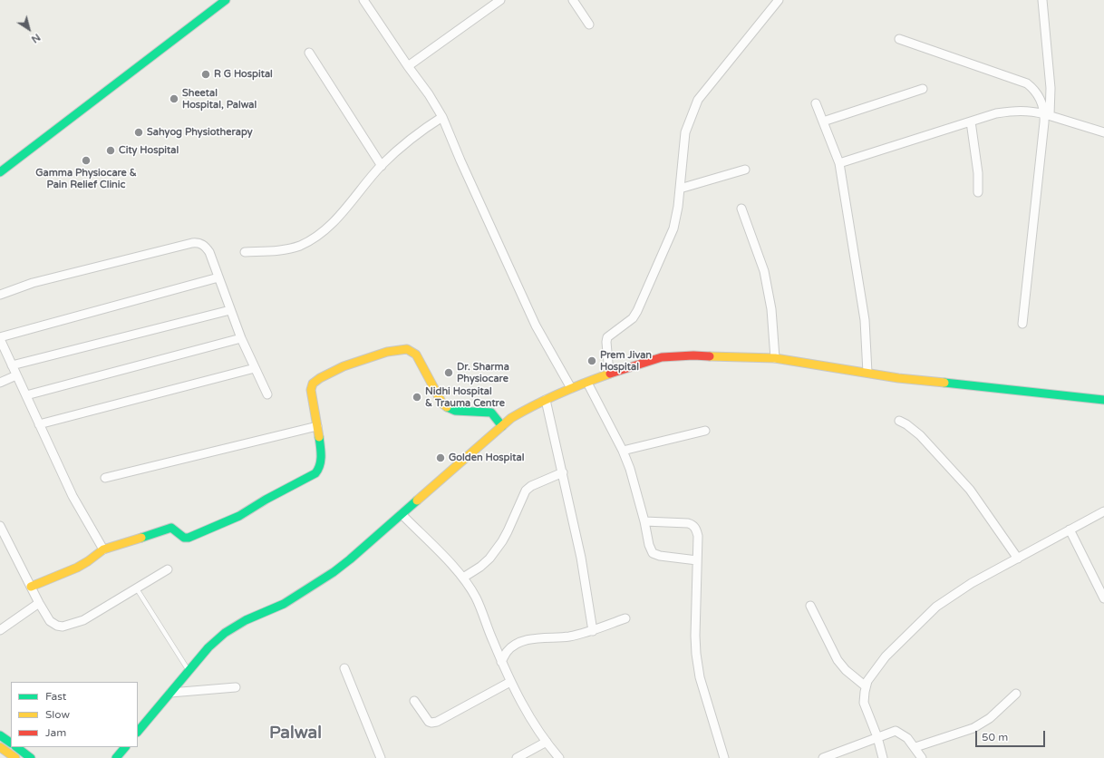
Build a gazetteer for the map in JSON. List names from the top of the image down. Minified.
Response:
{"districts":["Palwal"],"places":["R G Hospital","Sheetal Hospital, Palwal","Sahyog Physiotherapy","City Hospital","Gamma Physiocare & Pain Relief Clinic","Prem Jivan Hospital","Dr. Sharma Physiocare","Nidhi Hospital & Trauma Centre","Golden Hospital"],"legend":["Fast","Slow","Jam"],"scale_bar":"50 m","north":"bottom right"}
